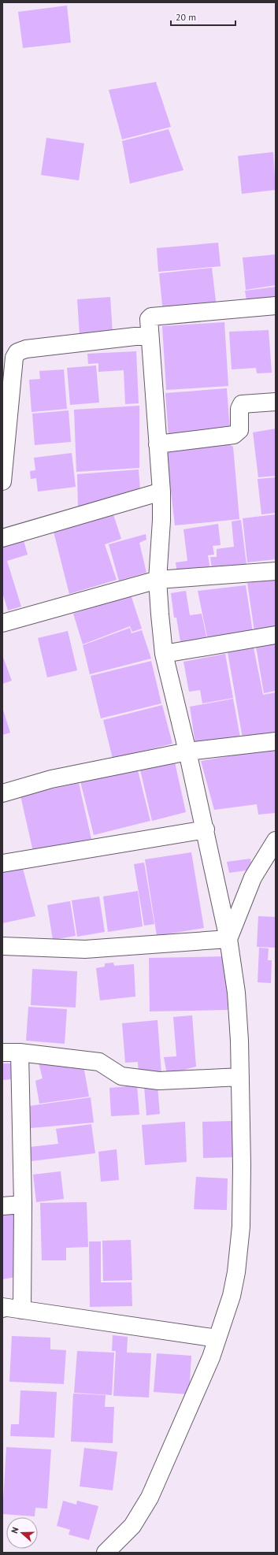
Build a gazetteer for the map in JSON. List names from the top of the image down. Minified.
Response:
{"scale_bar":"20 m","north":"left"}
